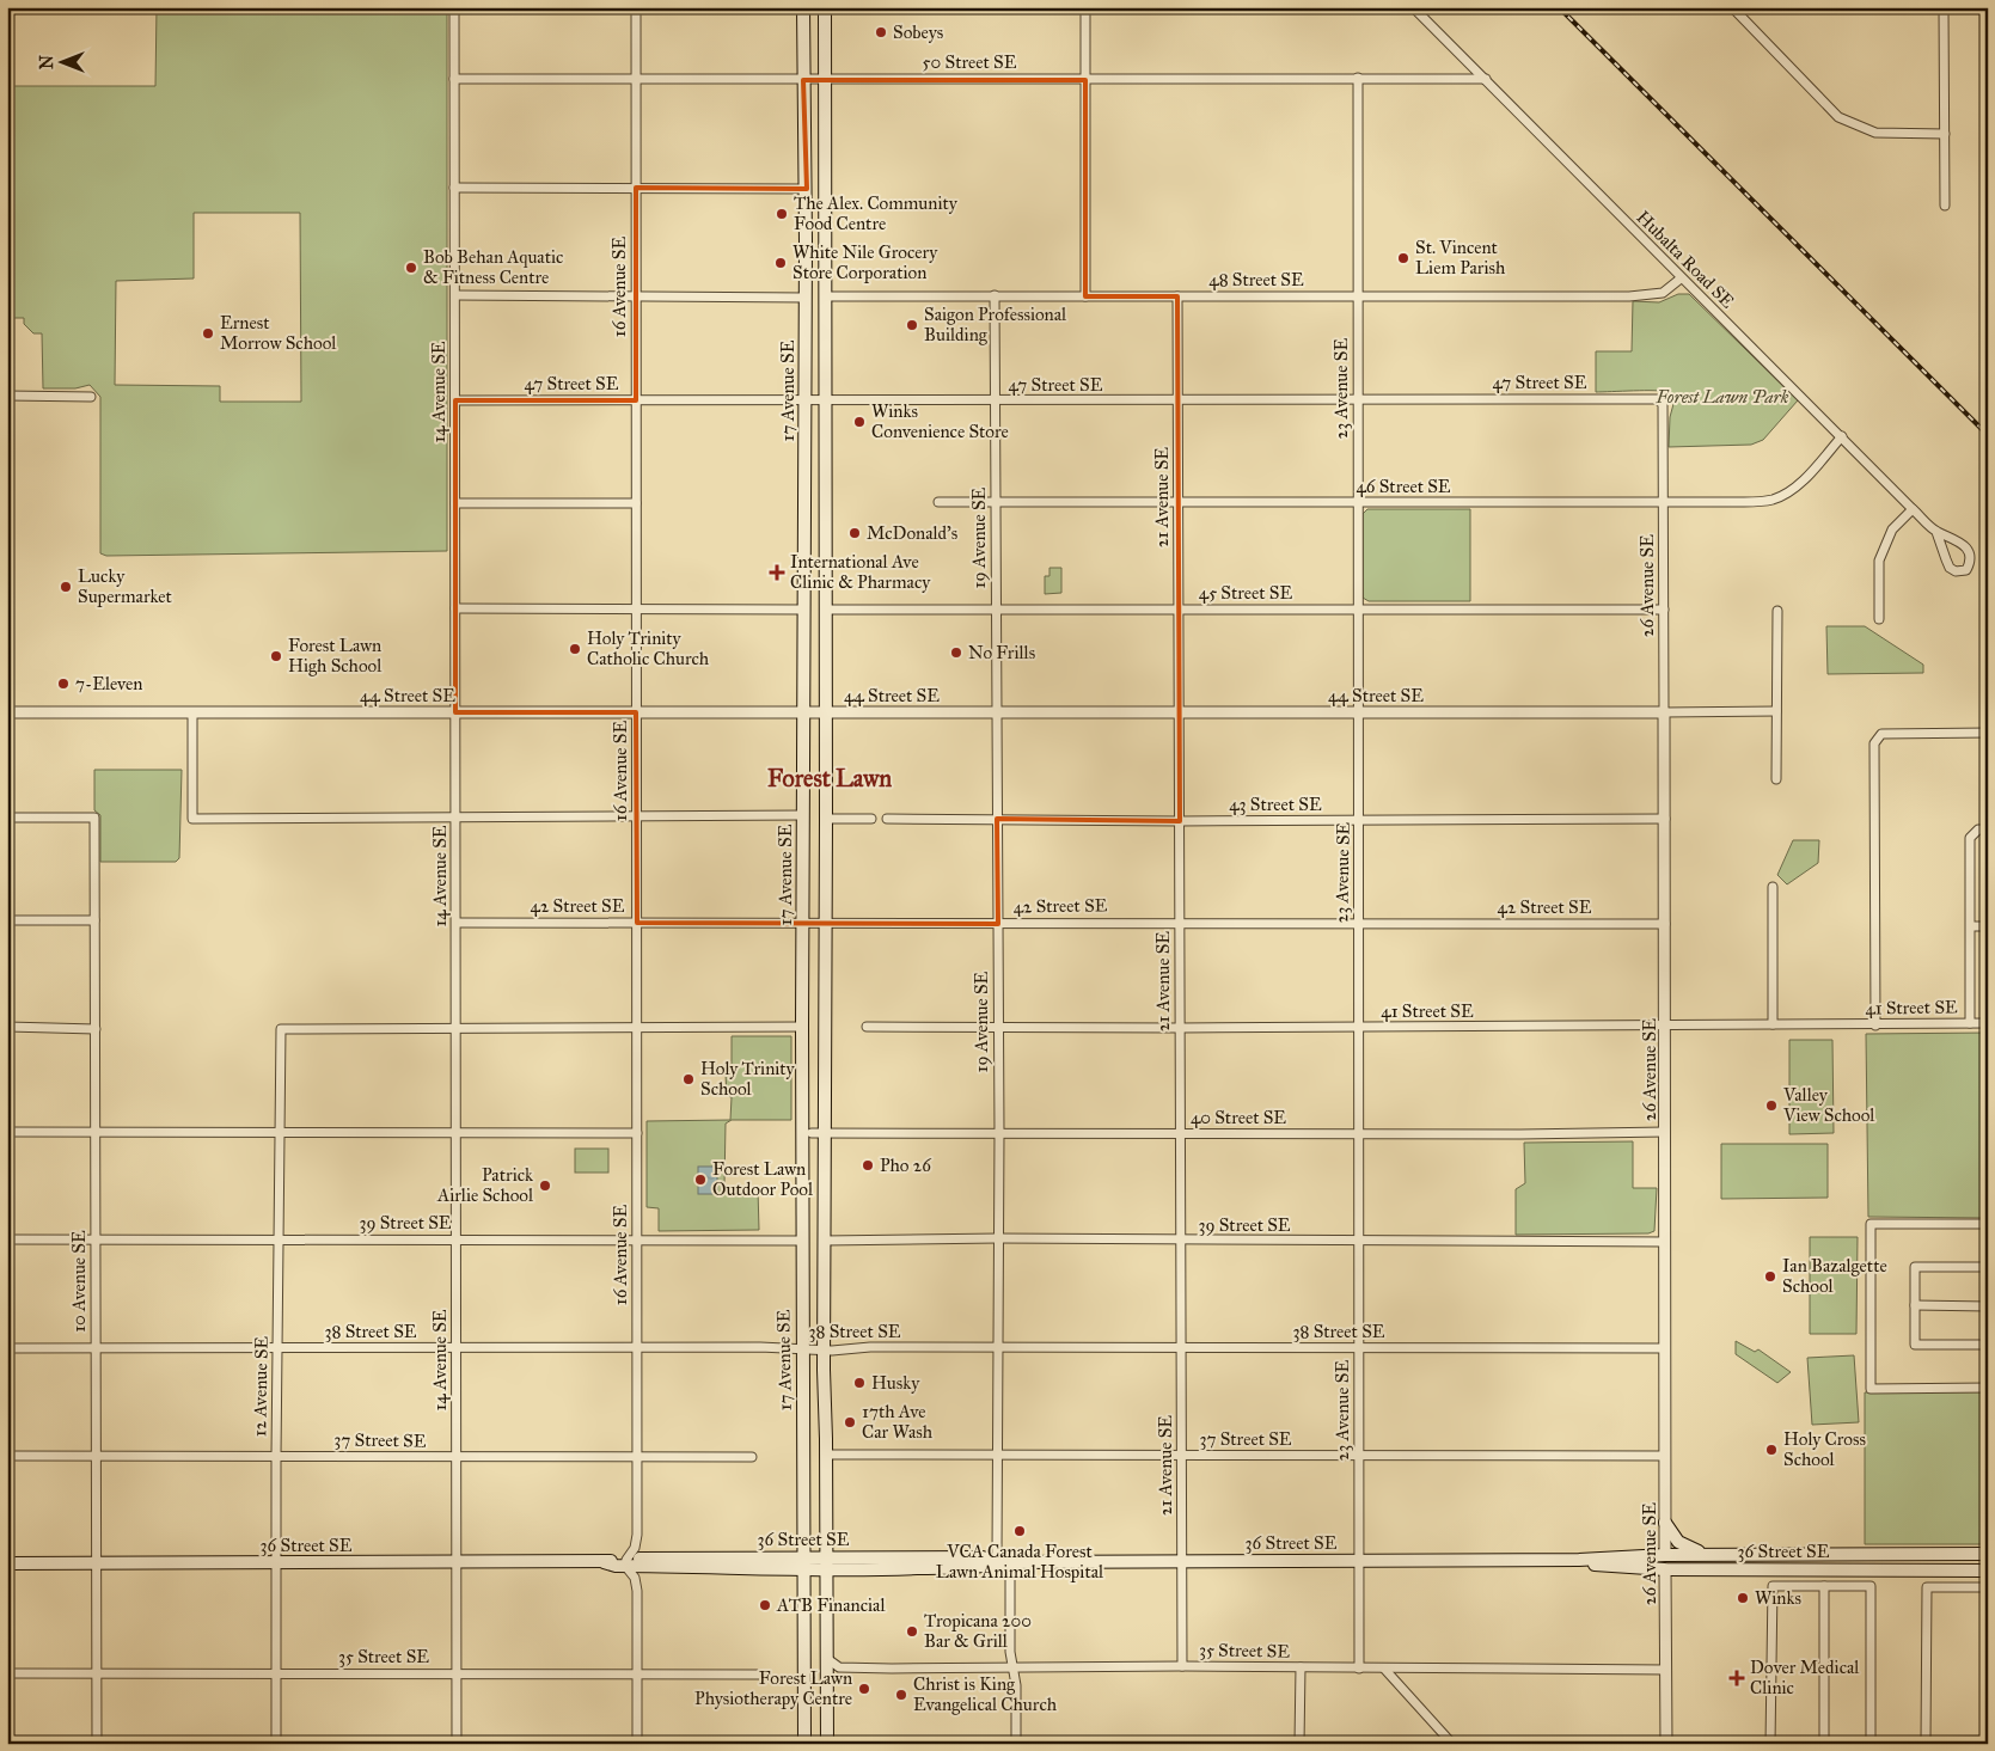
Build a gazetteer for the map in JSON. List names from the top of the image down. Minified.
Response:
{"streets":{"main road":["17 Avenue SE","36 Street SE"],"street":["50 Street SE","Hubalta Road SE","48 Street SE","16 Avenue SE","47 Street SE","23 Avenue SE","14 Avenue SE","46 Street SE","21 Avenue SE","19 Avenue SE","26 Avenue SE","45 Street SE","44 Street SE","43 Street SE","42 Street SE","41 Street SE","40 Street SE","39 Street SE","10 Avenue SE","38 Street SE","12 Avenue SE","37 Street SE","35 Street SE"]},"crossings":[["50 Street SE","Hubalta Road SE"],["50 Street SE","16 Avenue SE"],["50 Street SE","23 Avenue SE"],["50 Street SE","17 Avenue SE"],["50 Street SE","14 Avenue SE"],["Hubalta Road SE","48 Street SE"],["Hubalta Road SE","46 Street SE"],["48 Street SE","23 Avenue SE"],["48 Street SE","21 Avenue SE"],["48 Street SE","19 Avenue SE"],["16 Avenue SE","47 Street SE"],["16 Avenue SE","44 Street SE"],["16 Avenue SE","42 Street SE"],["16 Avenue SE","39 Street SE"],["16 Avenue SE","38 Street SE"],["16 Avenue SE","37 Street SE"],["16 Avenue SE","36 Street SE"],["47 Street SE","23 Avenue SE"],["47 Street SE","17 Avenue SE"],["47 Street SE","14 Avenue SE"],["47 Street SE","21 Avenue SE"],["47 Street SE","19 Avenue SE"],["47 Street SE","26 Avenue SE"],["23 Avenue SE","46 Street SE"],["23 Avenue SE","45 Street SE"],["23 Avenue SE","44 Street SE"],["23 Avenue SE","43 Street SE"],["23 Avenue SE","42 Street SE"],["23 Avenue SE","41 Street SE"],["23 Avenue SE","40 Street SE"],["23 Avenue SE","39 Street SE"],["23 Avenue SE","38 Street SE"],["23 Avenue SE","37 Street SE"],["23 Avenue SE","36 Street SE"],["23 Avenue SE","35 Street SE"],["17 Avenue SE","44 Street SE"],["17 Avenue SE","42 Street SE"],["17 Avenue SE","39 Street SE"],["17 Avenue SE","38 Street SE"],["17 Avenue SE","36 Street SE"],["14 Avenue SE","44 Street SE"],["14 Avenue SE","42 Street SE"],["14 Avenue SE","39 Street SE"],["14 Avenue SE","38 Street SE"],["14 Avenue SE","12 Avenue SE"],["14 Avenue SE","37 Street SE"],["14 Avenue SE","36 Street SE"],["14 Avenue SE","35 Street SE"],["46 Street SE","21 Avenue SE"],["46 Street SE","19 Avenue SE"],["46 Street SE","26 Avenue SE"],["21 Avenue SE","45 Street SE"],["21 Avenue SE","44 Street SE"],["21 Avenue SE","43 Street SE"],["21 Avenue SE","42 Street SE"],["21 Avenue SE","41 Street SE"],["21 Avenue SE","40 Street SE"],["21 Avenue SE","39 Street SE"],["21 Avenue SE","38 Street SE"],["21 Avenue SE","37 Street SE"],["21 Avenue SE","36 Street SE"],["21 Avenue SE","35 Street SE"],["19 Avenue SE","45 Street SE"],["19 Avenue SE","44 Street SE"],["19 Avenue SE","43 Street SE"],["19 Avenue SE","42 Street SE"],["19 Avenue SE","41 Street SE"],["19 Avenue SE","40 Street SE"],["19 Avenue SE","39 Street SE"],["19 Avenue SE","38 Street SE"],["19 Avenue SE","37 Street SE"],["19 Avenue SE","36 Street SE"],["19 Avenue SE","35 Street SE"],["26 Avenue SE","45 Street SE"],["26 Avenue SE","44 Street SE"],["26 Avenue SE","43 Street SE"],["26 Avenue SE","42 Street SE"],["26 Avenue SE","41 Street SE"],["26 Avenue SE","40 Street SE"],["26 Avenue SE","39 Street SE"],["26 Avenue SE","38 Street SE"],["26 Avenue SE","37 Street SE"],["26 Avenue SE","36 Street SE"],["26 Avenue SE","35 Street SE"],["39 Street SE","10 Avenue SE"],["39 Street SE","12 Avenue SE"],["10 Avenue SE","38 Street SE"],["10 Avenue SE","37 Street SE"],["10 Avenue SE","36 Street SE"],["10 Avenue SE","35 Street SE"],["38 Street SE","12 Avenue SE"],["12 Avenue SE","37 Street SE"],["12 Avenue SE","36 Street SE"],["12 Avenue SE","35 Street SE"]],"districts":["Forest Lawn"],"parks":["Forest Lawn Park"],"places":{"other":["Sobeys","The Alex. Community Food Centre","St. Vincent Liem Parish","White Nile Grocery Store Corporation","Bob Behan Aquatic & Fitness Centre","Saigon Professional Building","Ernest Morrow School","Winks Convenience Store","McDonald's","Lucky Supermarket","Holy Trinity Catholic Church","No Frills","Forest Lawn High School","7-Eleven","Holy Trinity School","Valley View School","Pho 26","Forest Lawn Outdoor Pool","Patrick Airlie School","Ian Bazalgette School","Husky","17th Ave Car Wash","Holy Cross School","VCA Canada Forest Lawn Animal Hospital","Winks","ATB Financial","Tropicana 200 Bar & Grill","Forest Lawn Physiotherapy Centre","Christ is King Evangelical Church"],"health":["International Ave Clinic & Pharmacy","Dover Medical Clinic"]},"north":"left"}
